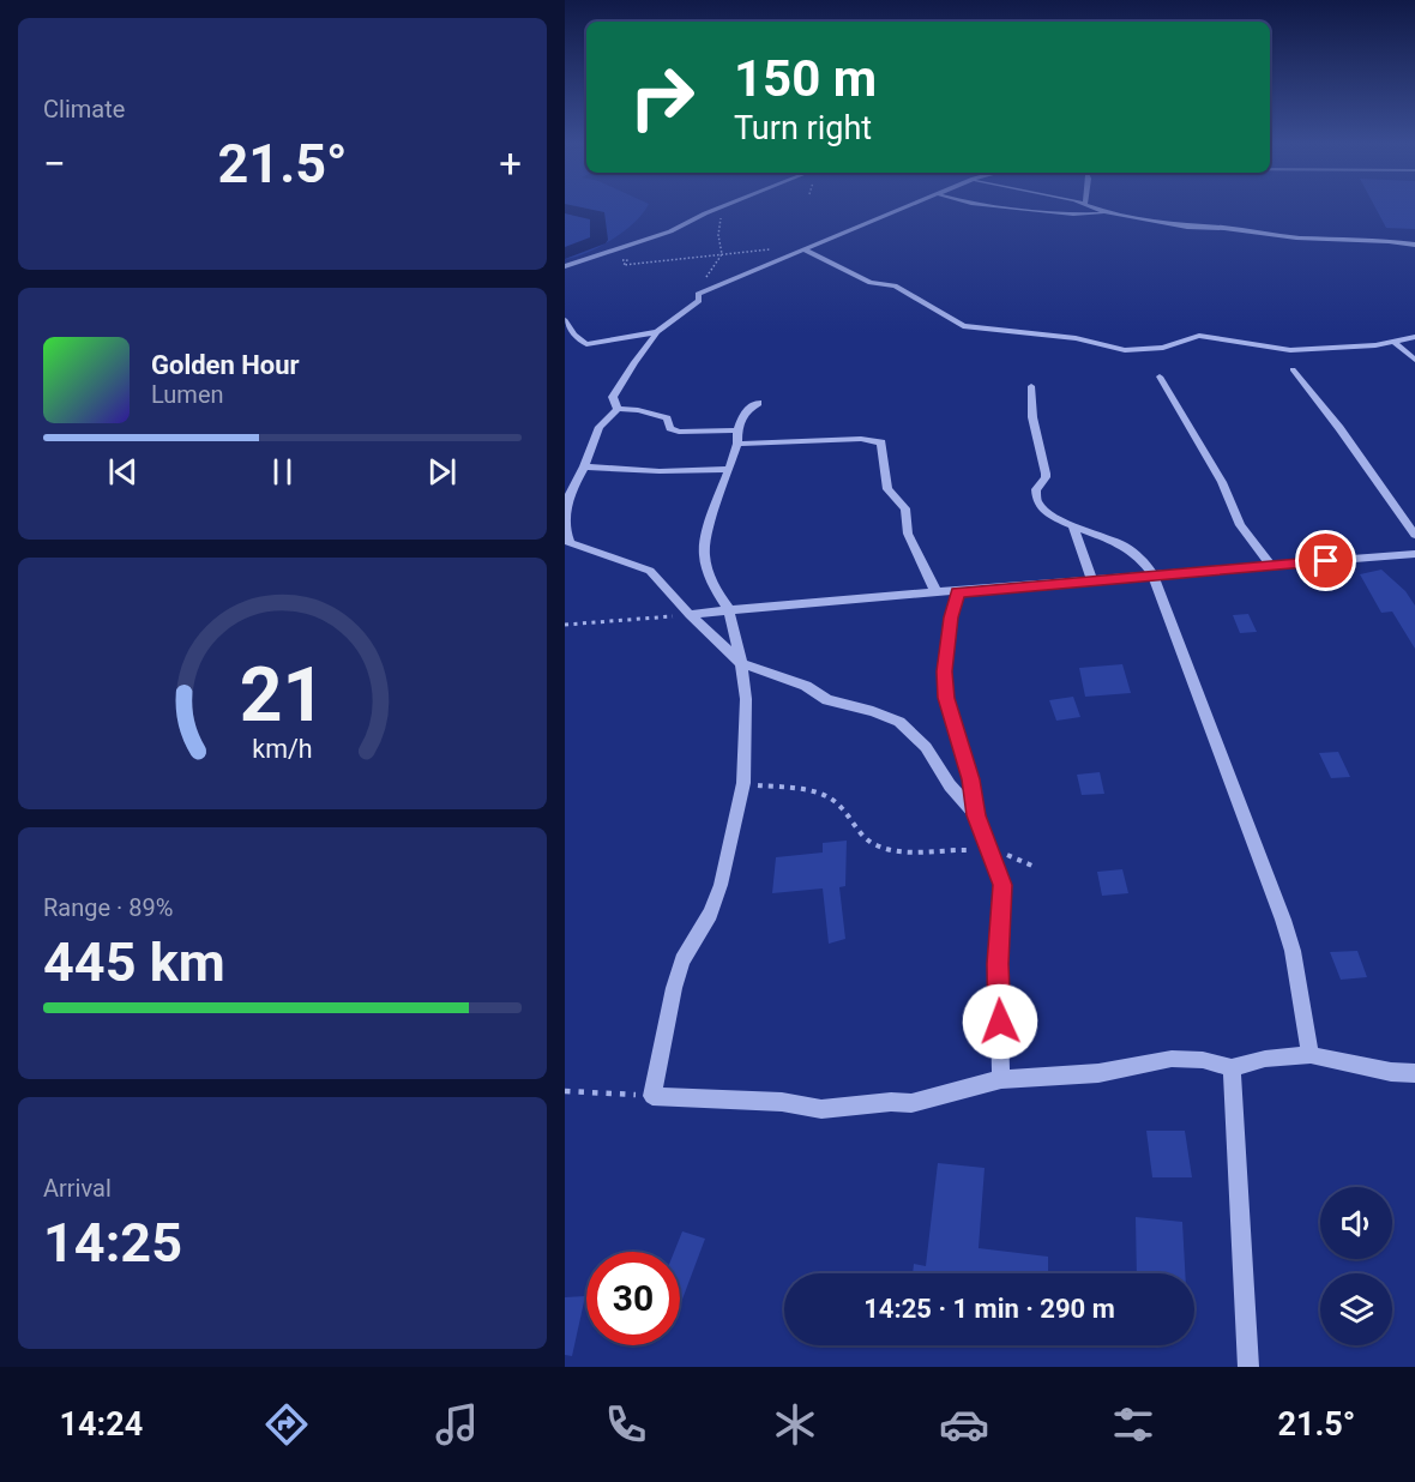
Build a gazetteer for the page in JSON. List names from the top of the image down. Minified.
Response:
{"page":{"tile":["Climate",["Range · 89%","445 km"],["Arrival","14:25"]],"turn":["150 m","Turn right"],"heat":["−","21.5°","+"],"song":["Golden Hour","Lumen"],"limit":"30","trip":"14:25 · 1 min · 290 m","tabs":["14:24","21.5°"],"gauge":["21","km/h"]}}
